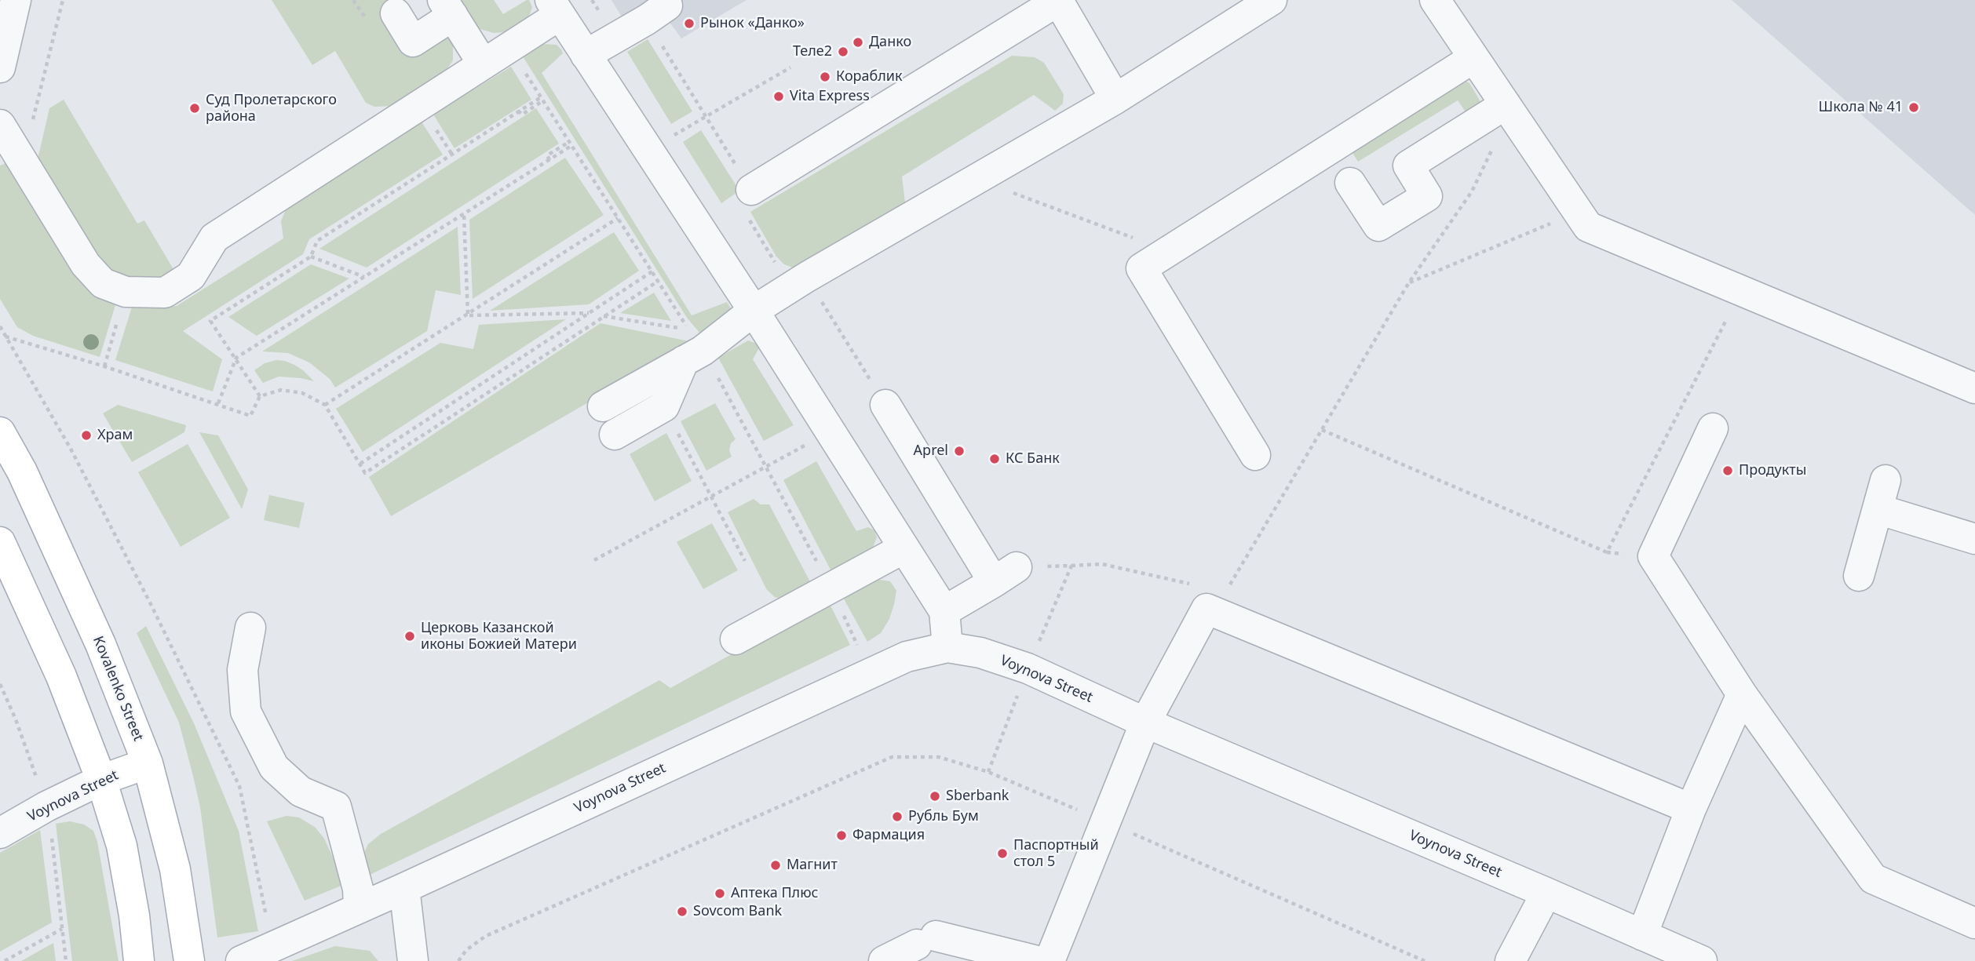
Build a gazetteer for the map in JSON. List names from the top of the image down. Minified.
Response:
{"streets":{"main road":["Voynova Street","Kovalenko Street"]},"crossings":[["Voynova Street","Kovalenko Street"]],"places":["Рынок «Данко»","Данко","Теле2","Кораблик","Vita Express","Школа № 41","Суд Пролетарского района","Храм","Aprel","КС Банк","Продукты","Церковь Казанской иконы Божией Матери","Sberbank","Рубль Бум","Фармация","Паспортный стол 5","Магнит","Аптека Плюс","Sovcom Bank"]}
